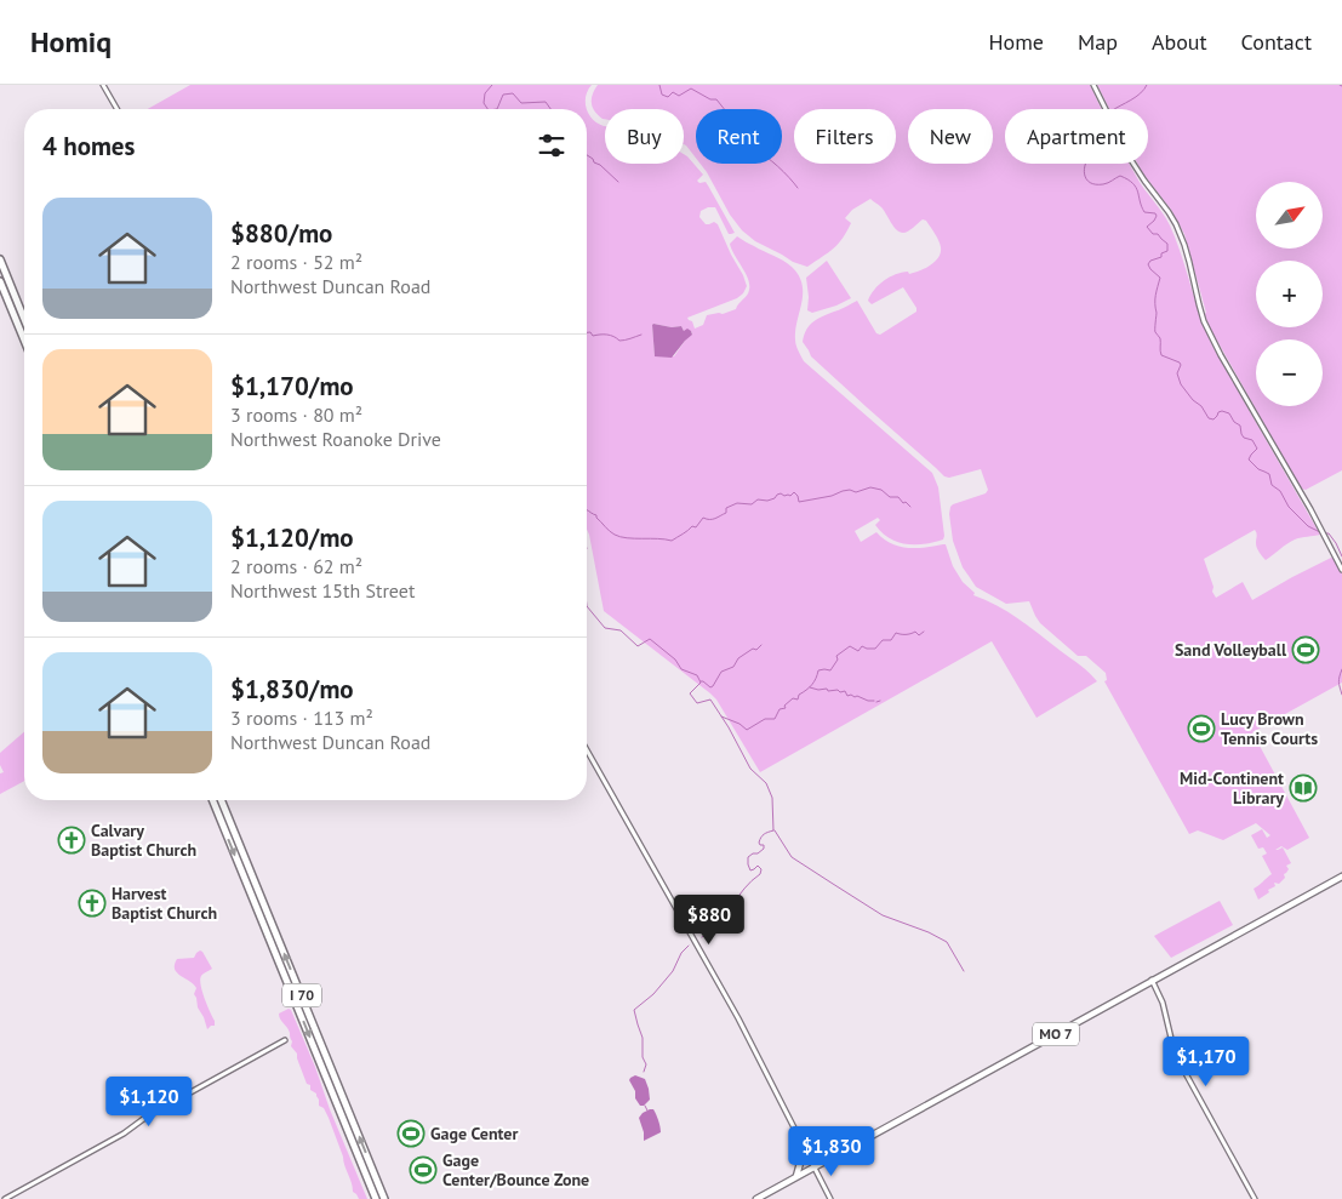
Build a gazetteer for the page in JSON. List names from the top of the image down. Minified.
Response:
{"streets":{"highway":["I 70"],"main road":["MO 7"]},"places":{"sports":["Sand Volleyball","Lucy Brown Tennis Courts","Gage Center","Gage Center/Bounce Zone"],"library":["Mid-Continent Library"],"church":["Calvary Baptist Church","Harvest Baptist Church"]},"north":"top right","page":{"header":"Homiq","nav":["Home","Map","About","Contact"],"chip":["Buy","Rent","Filters","New","Apartment"],"heading":"4 homes","map_buttons":["+","−"],"list":[{"name":"$880/mo","note":"2 rooms · 52 m² · Northwest Duncan Road"},{"name":"$1,170/mo","note":"3 rooms · 80 m² · Northwest Roanoke Drive"},{"name":"$1,120/mo","note":"2 rooms · 62 m² · Northwest 15th Street"},{"name":"$1,830/mo","note":"3 rooms · 113 m² · Northwest Duncan Road"}],"price":["$880","$1,170","$1,120","$1,830"]}}
